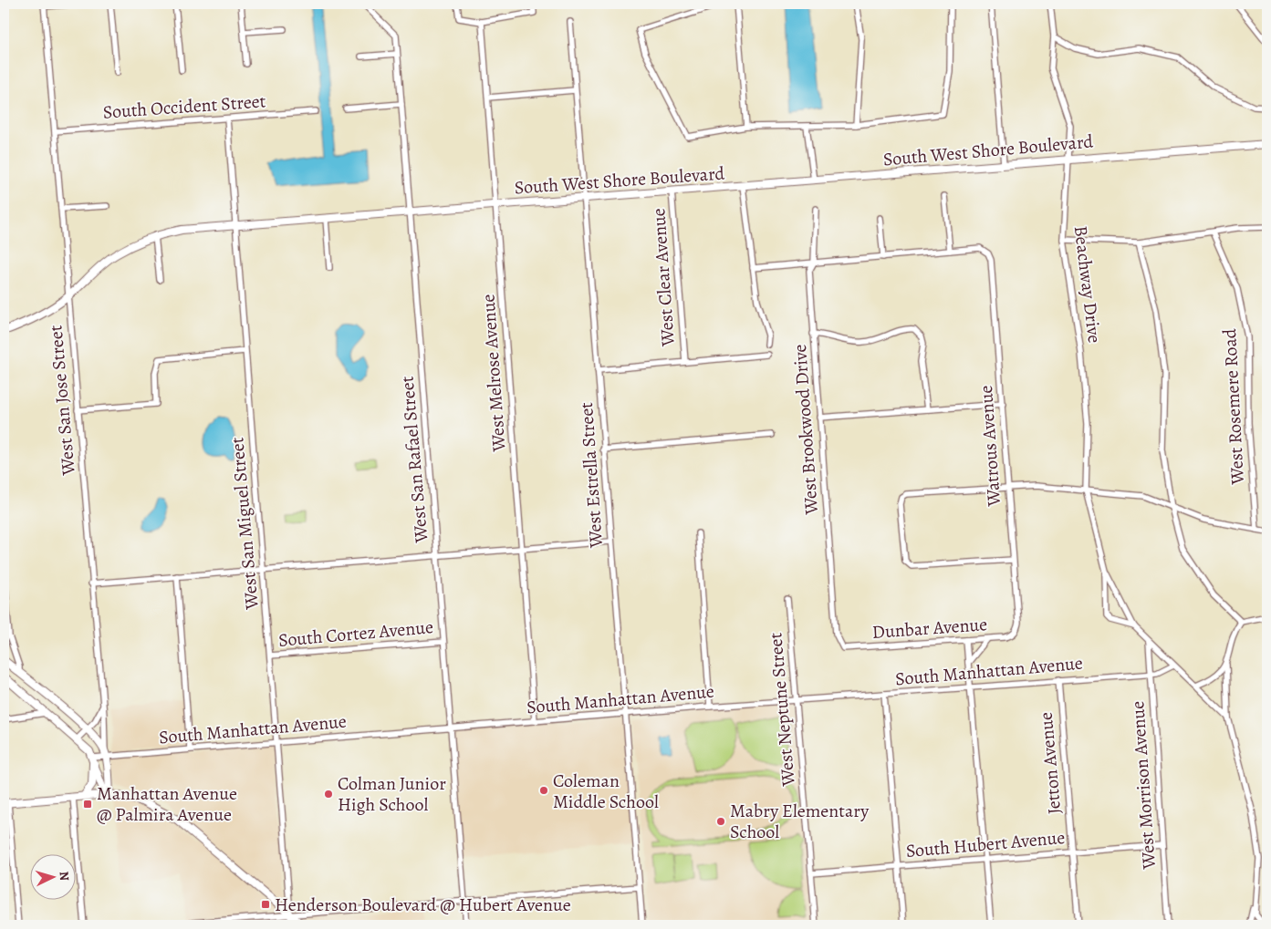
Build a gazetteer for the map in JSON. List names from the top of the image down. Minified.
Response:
{"streets":{"street":["South Occident Street","South West Shore Boulevard","West Clear Avenue","Beachway Drive","West Melrose Avenue","West San Jose Street","West Rosemere Road","West Brookwood Drive","Watrous Avenue","West San Rafael Street","West Estrella Street","West San Miguel Street","Dunbar Avenue","South Cortez Avenue","South Manhattan Avenue","West Neptune Street","Jetton Avenue","West Morrison Avenue","South Hubert Avenue"]},"crossings":[["South Occident Street","West San Jose Street"],["South Occident Street","West San Miguel Street"],["South West Shore Boulevard","West Clear Avenue"],["South West Shore Boulevard","Beachway Drive"],["South West Shore Boulevard","West Melrose Avenue"],["South West Shore Boulevard","West San Jose Street"],["South West Shore Boulevard","West San Rafael Street"],["South West Shore Boulevard","West Estrella Street"],["South West Shore Boulevard","West San Miguel Street"],["West Melrose Avenue","South Manhattan Avenue"],["West San Jose Street","South Manhattan Avenue"],["West Brookwood Drive","Dunbar Avenue"],["Watrous Avenue","Dunbar Avenue"],["West San Rafael Street","South Cortez Avenue"],["West San Rafael Street","South Manhattan Avenue"],["West Estrella Street","South Manhattan Avenue"],["West San Miguel Street","South Cortez Avenue"],["West San Miguel Street","South Manhattan Avenue"],["South Manhattan Avenue","West Neptune Street"],["South Manhattan Avenue","Jetton Avenue"],["South Manhattan Avenue","West Morrison Avenue"],["West Neptune Street","South Hubert Avenue"],["Jetton Avenue","South Hubert Avenue"],["West Morrison Avenue","South Hubert Avenue"]],"places":{"other":["Coleman Middle School","Colman Junior High School","Mabry Elementary School"],"transit":["Manhattan Avenue @ Palmira Avenue","Henderson Boulevard @ Hubert Avenue"]},"north":"right"}
